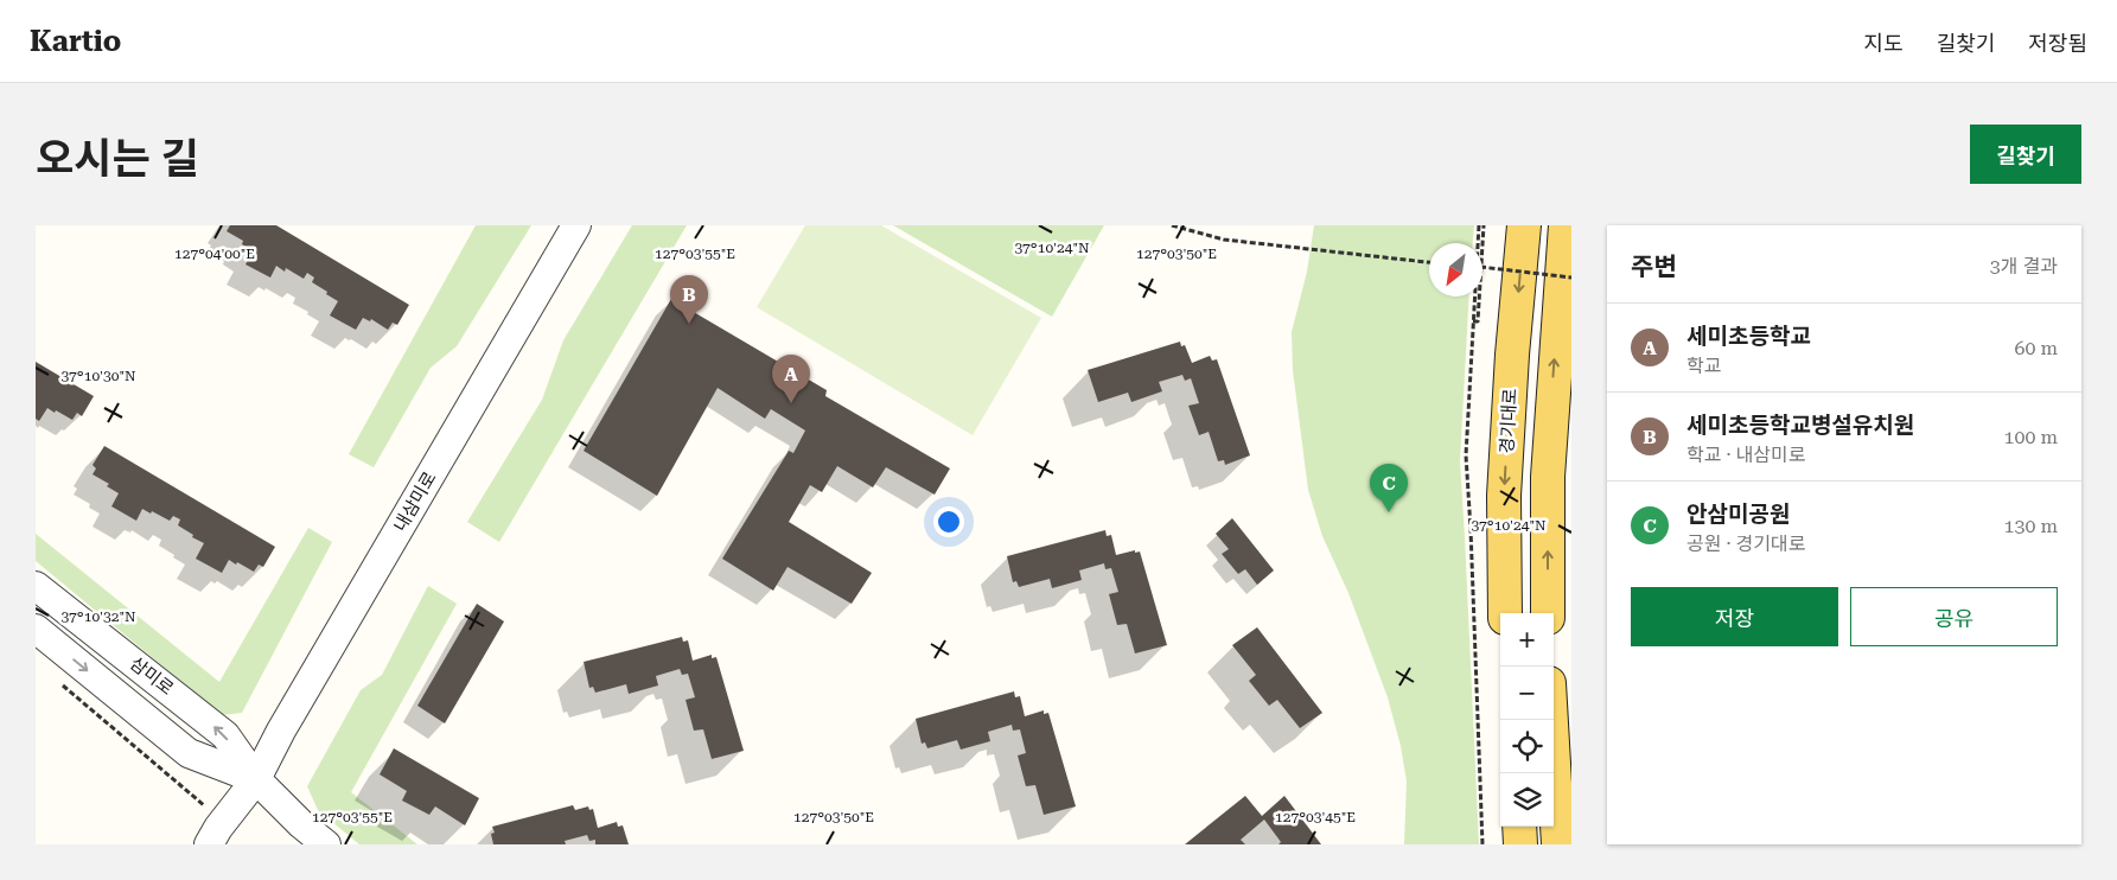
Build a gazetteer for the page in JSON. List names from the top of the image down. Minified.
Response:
{"streets":{"main road":["경기대로"],"street":["내삼미로","삼미로"]},"crossings":[["내삼미로","삼미로"]],"north":"bottom left","page":{"header":"Kartio","nav":["지도","길찾기","저장됨"],"title":"오시는 길","buttons":["길찾기",["저장","공유"]],"heading":["주변","3개 결과"],"pins":["B","A","C"],"list":[{"mark":"A","name":"세미초등학교","note":"학교","value":"60 m"},{"mark":"B","name":"세미초등학교병설유치원","note":"학교 · 내삼미로","value":"100 m"},{"mark":"C","name":"안삼미공원","note":"공원 · 경기대로","value":"130 m"}],"map_buttons":["+","−"]},"coordinates":["37°10'24\"N","127°04'00\"E","127°03'55\"E","127°03'50\"E","37°10'30\"N","37°10'32\"N","127°03'45\"E"]}
